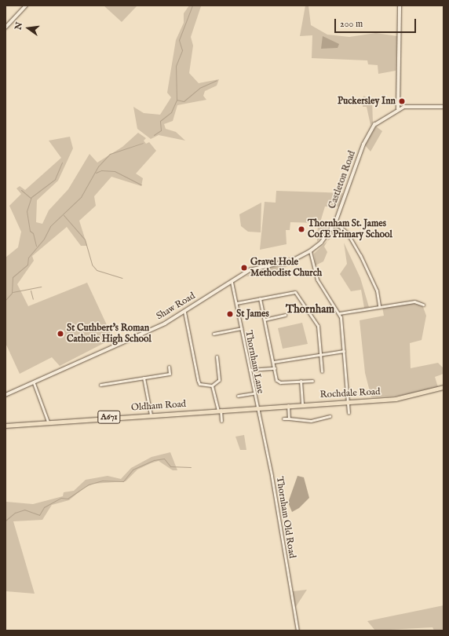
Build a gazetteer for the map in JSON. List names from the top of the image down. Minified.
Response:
{"streets":{"main road":["Rochdale Road","Oldham Road","A671"],"street":["Castleton Road","Shaw Road","Thornham Lane","Thornham Old Road"]},"crossings":[["Castleton Road","Shaw Road"],["Castleton Road","Thornham Lane"],["Shaw Road","Thornham Lane"],["Thornham Lane","Rochdale Road"],["Thornham Lane","Oldham Road"],["Thornham Lane","Thornham Old Road"],["Rochdale Road","Oldham Road"],["Rochdale Road","Thornham Old Road"],["Oldham Road","Thornham Old Road"]],"districts":["Thornham"],"places":["Puckersley Inn","Thornham St. James CofE Primary School","Gravel Hole Methodist Church","St James","St Cuthbert's Roman Catholic High School"],"scale_bar":"200 m","north":"left"}
